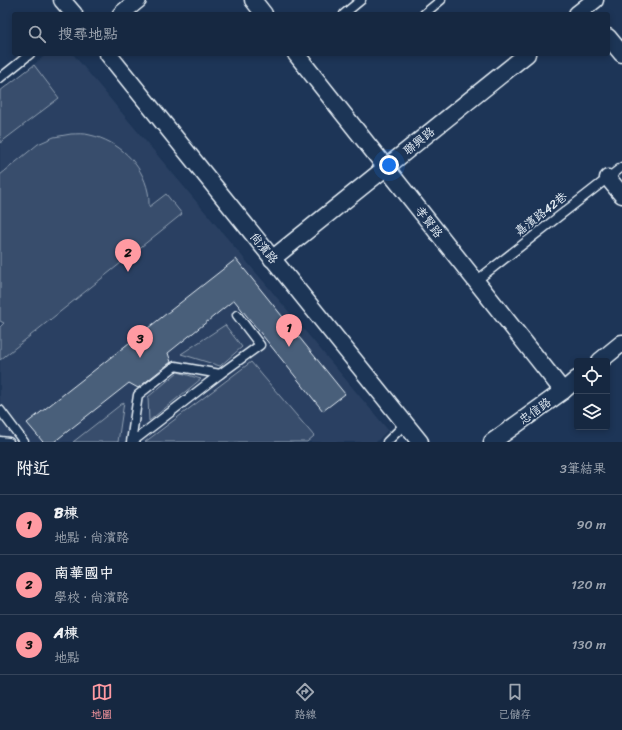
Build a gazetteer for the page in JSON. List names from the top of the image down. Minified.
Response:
{"streets":{"street":["聯興路","孝賢路","尚濱路","忠信路"],"lane":["嘉濱路42巷"]},"crossings":[["聯興路","孝賢路"],["聯興路","尚濱路"],["嘉濱路42巷","孝賢路"],["孝賢路","忠信路"]],"page":{"search":"搜尋地點","pins":["2","1","3"],"heading":["附近","3筆結果"],"list":[{"mark":"1","name":"B棟","note":"地點 · 尚濱路","value":"90 m"},{"mark":"2","name":"南華國中","note":"學校 · 尚濱路","value":"120 m"},{"mark":"3","name":"A棟","note":"地點","value":"130 m"}],"nav":["地圖","路線","已儲存"]}}
